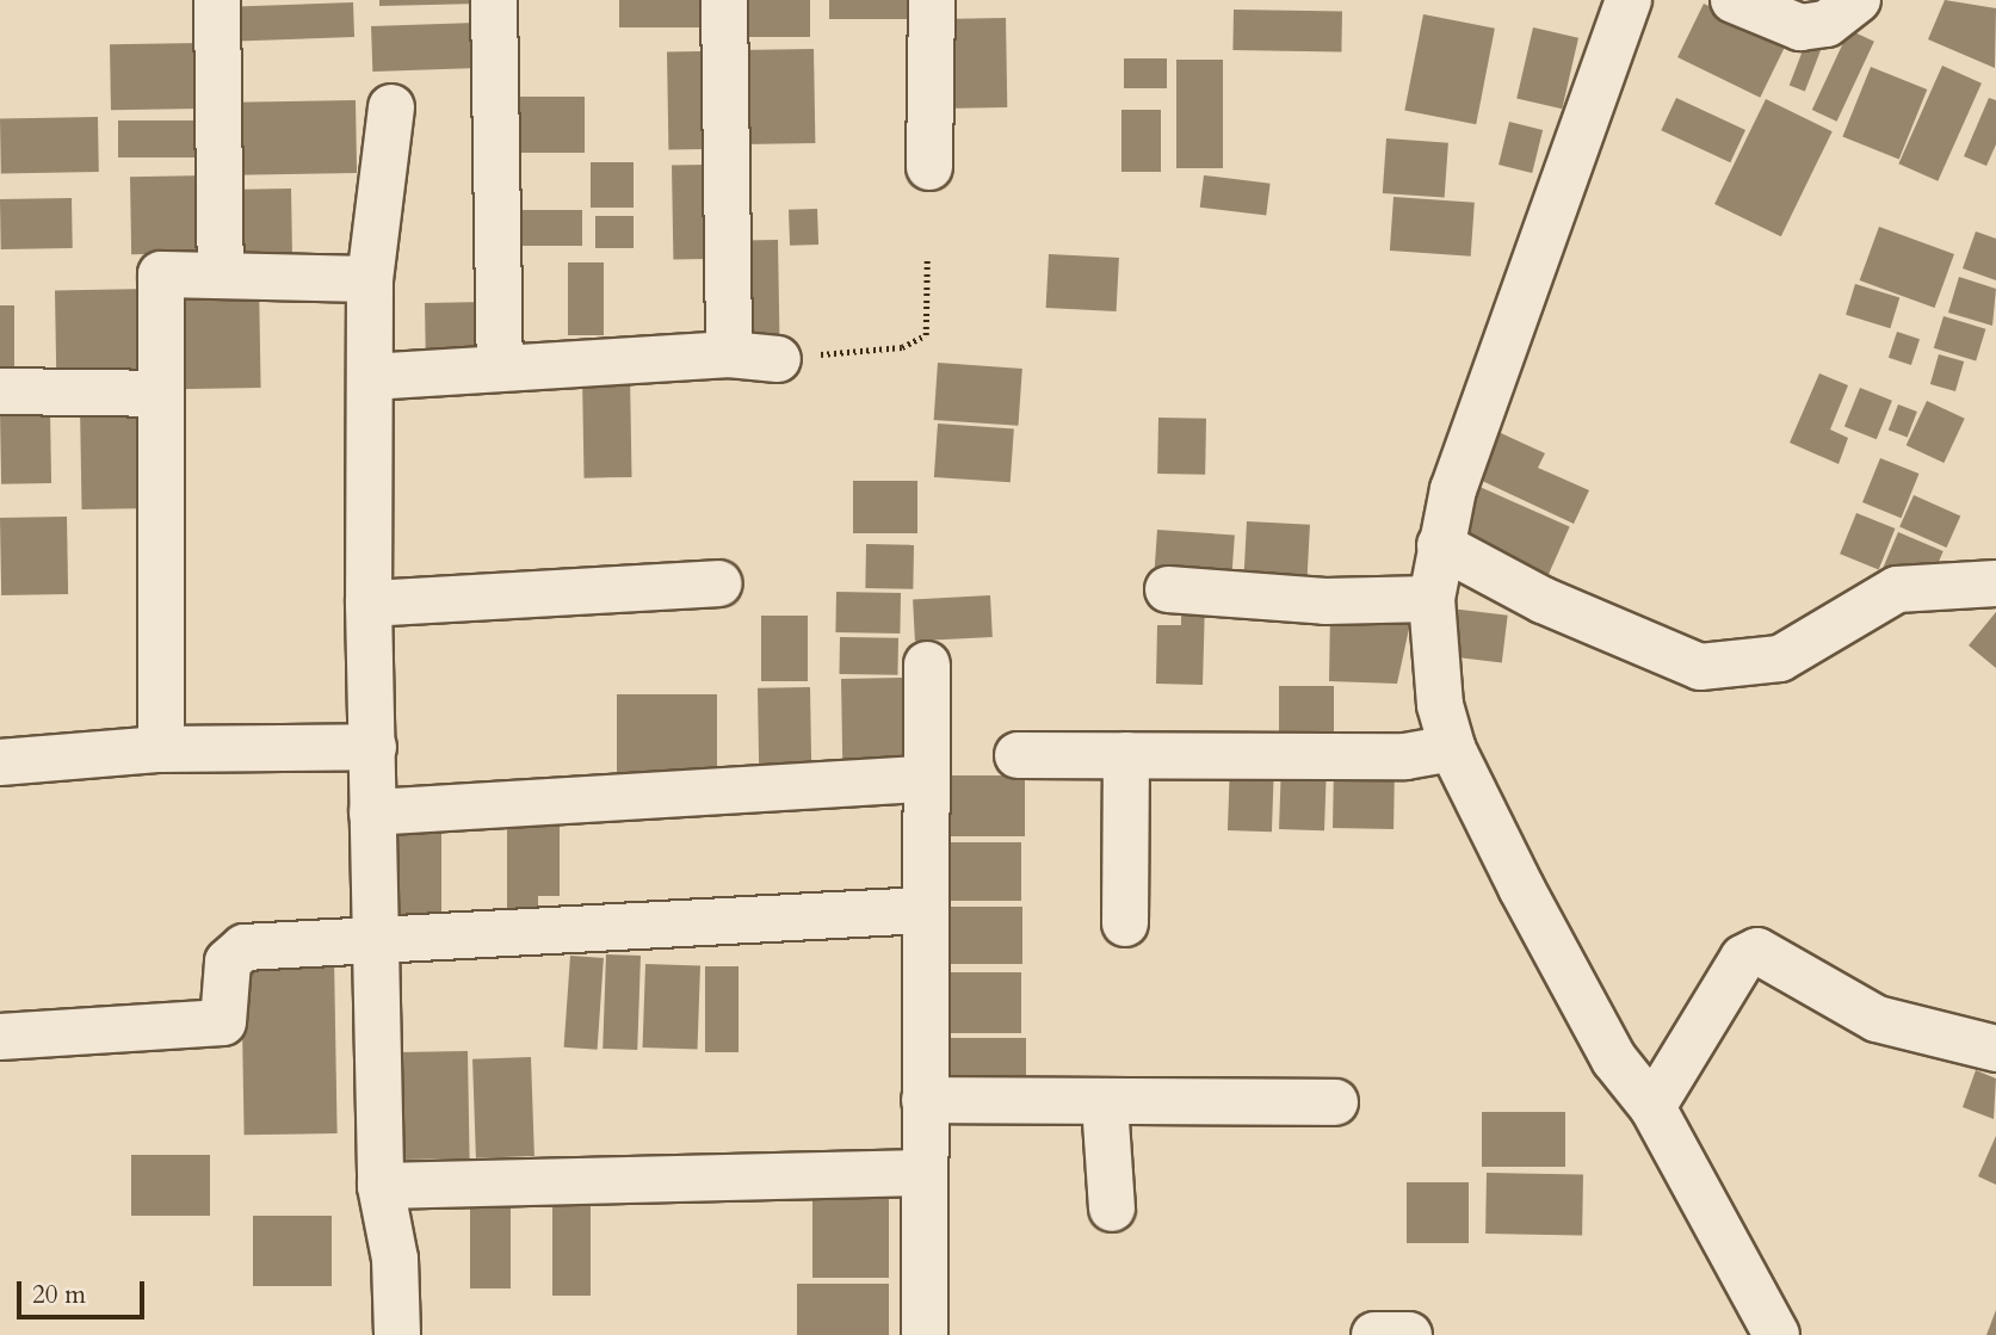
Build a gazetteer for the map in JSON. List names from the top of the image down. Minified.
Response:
{"scale_bar":"20 m"}
